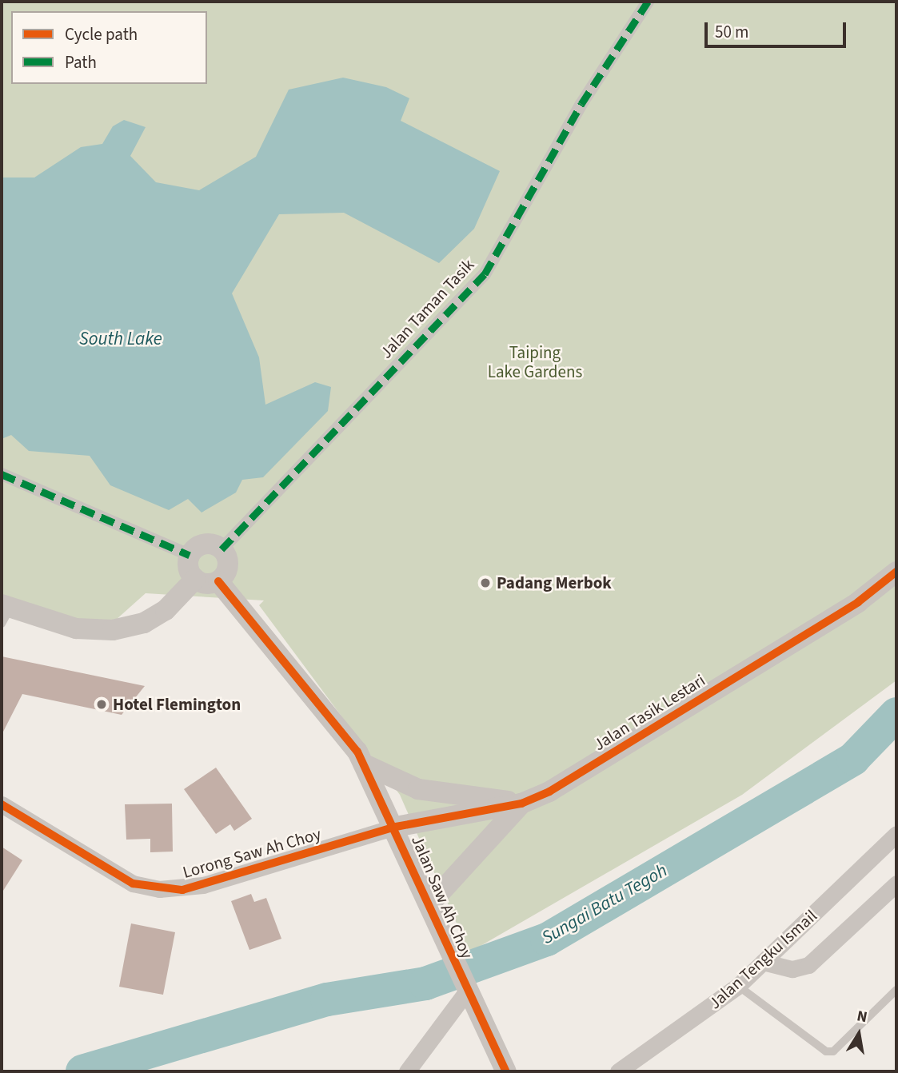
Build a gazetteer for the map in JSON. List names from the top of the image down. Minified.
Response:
{"streets":{"street":["Jalan Taman Tasik","Jalan Tasik Lestari","Lorong Saw Ah Choy","Jalan Saw Ah Choy","Jalan Tengku Ismail"]},"crossings":[["Jalan Taman Tasik","Jalan Saw Ah Choy"],["Jalan Tasik Lestari","Lorong Saw Ah Choy"],["Jalan Tasik Lestari","Jalan Saw Ah Choy"],["Lorong Saw Ah Choy","Jalan Saw Ah Choy"]],"water":["South Lake","Sungai Batu Tegoh"],"parks":["Taiping Lake Gardens"],"places":["Padang Merbok","Hotel Flemington"],"legend":["Cycle path","Path"],"scale_bar":"50 m","north":"top"}
